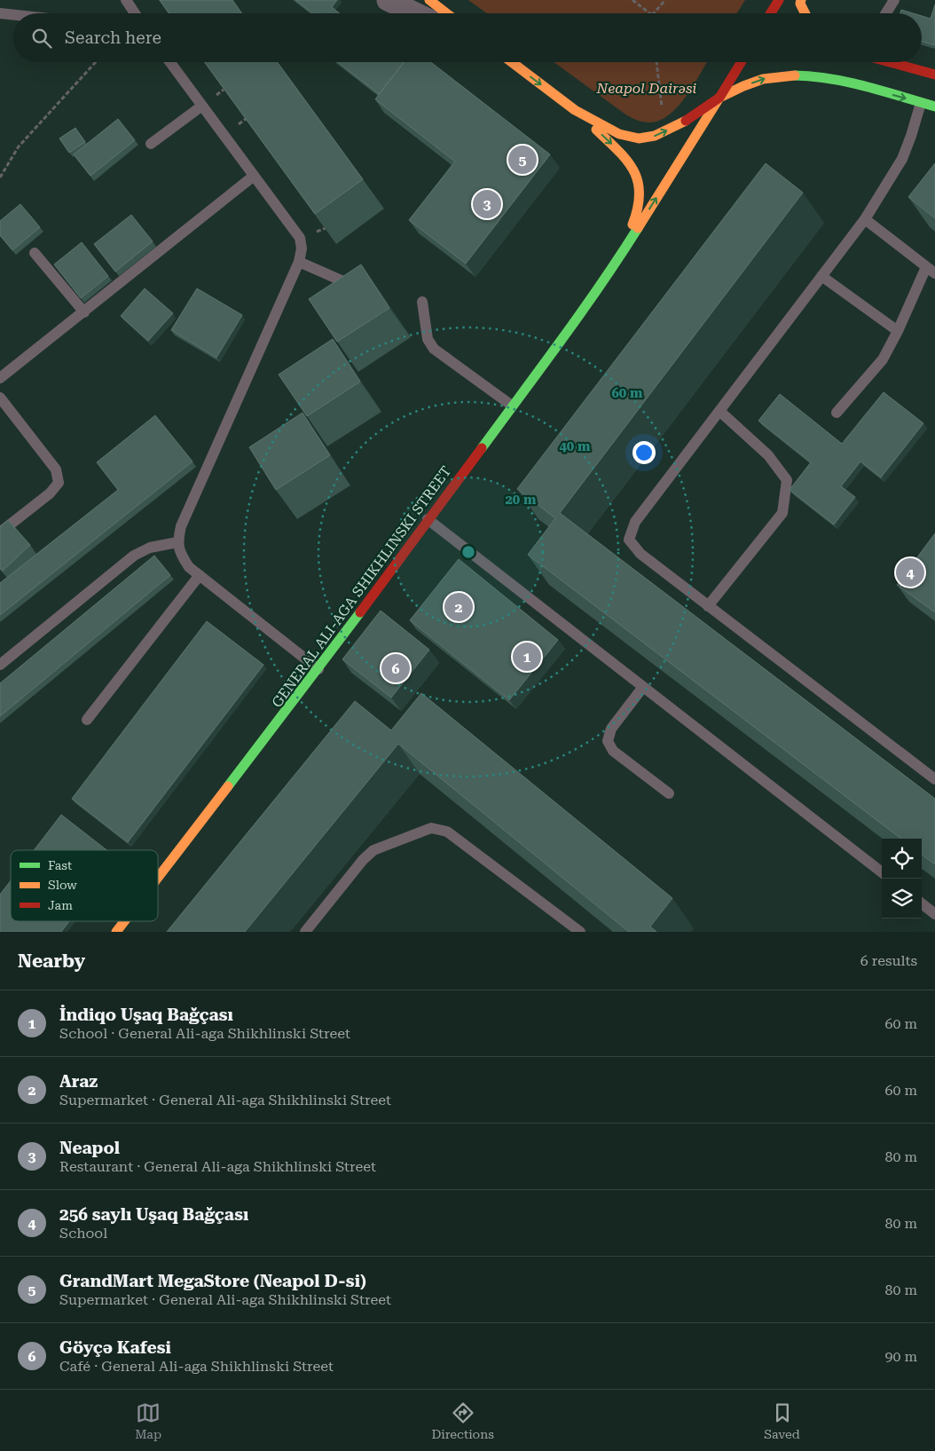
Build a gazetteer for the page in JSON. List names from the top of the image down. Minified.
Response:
{"streets":{"main road":["GENERAL ALI-AGA SHIKHLINSKI STREET"]},"parks":["Neapol Dairəsi"],"legend":["Fast","Slow","Jam"],"page":{"search":"Search here","pins":["5","3","4","2","1","6"],"heading":["Nearby","6 results"],"list":[{"mark":"1","name":"İndiqo Uşaq Bağçası","note":"School · General Ali-aga Shikhlinski Street","value":"60 m"},{"mark":"2","name":"Araz","note":"Supermarket · General Ali-aga Shikhlinski Street","value":"60 m"},{"mark":"3","name":"Neapol","note":"Restaurant · General Ali-aga Shikhlinski Street","value":"80 m"},{"mark":"4","name":"256 saylı Uşaq Bağçası","note":"School","value":"80 m"},{"mark":"5","name":"GrandMart MegaStore (Neapol D-si)","note":"Supermarket · General Ali-aga Shikhlinski Street","value":"80 m"},{"mark":"6","name":"Göyçə Kafesi","note":"Café · General Ali-aga Shikhlinski Street","value":"90 m"}],"nav":["Map","Directions","Saved"]},"rings":["60 m","40 m","20 m"]}
